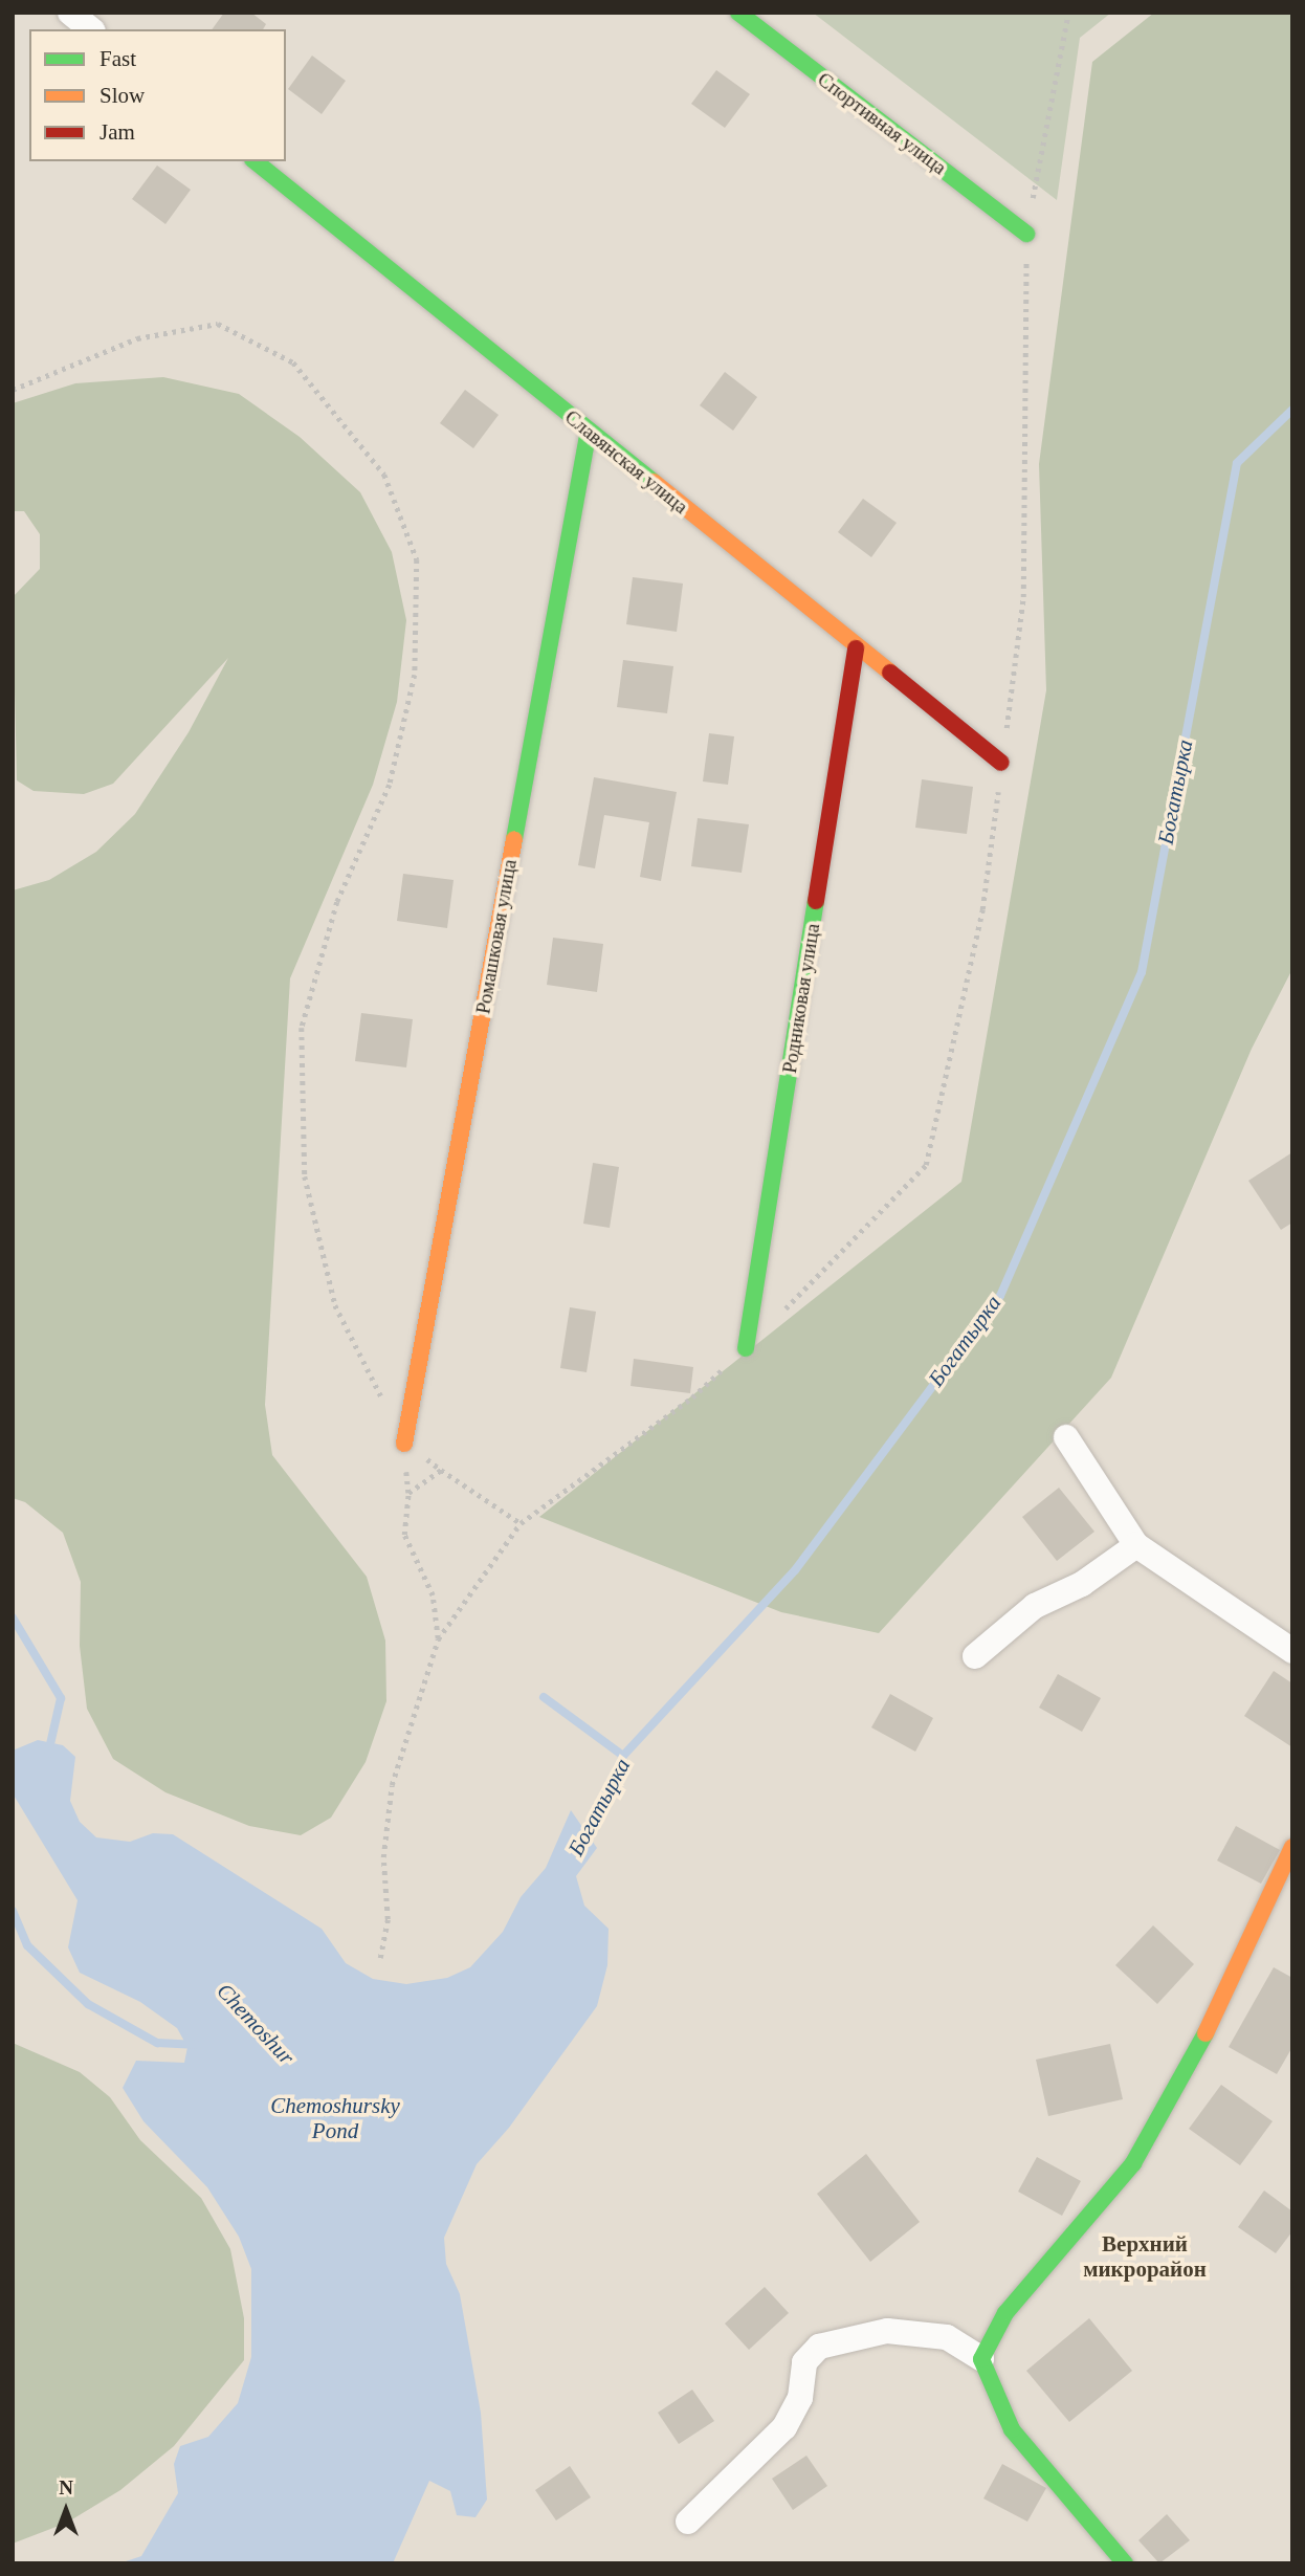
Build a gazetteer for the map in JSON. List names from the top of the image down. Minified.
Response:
{"streets":{"street":["Спортивная улица","Славянская улица","Ромашковая улица","Родниковая улица"]},"crossings":[["Славянская улица","Ромашковая улица"],["Славянская улица","Родниковая улица"]],"districts":["Верхний микрорайон"],"water":["Богатырка","Chemoshur","Chemoshursky Pond"],"legend":["Fast","Slow","Jam"],"north":"top"}
